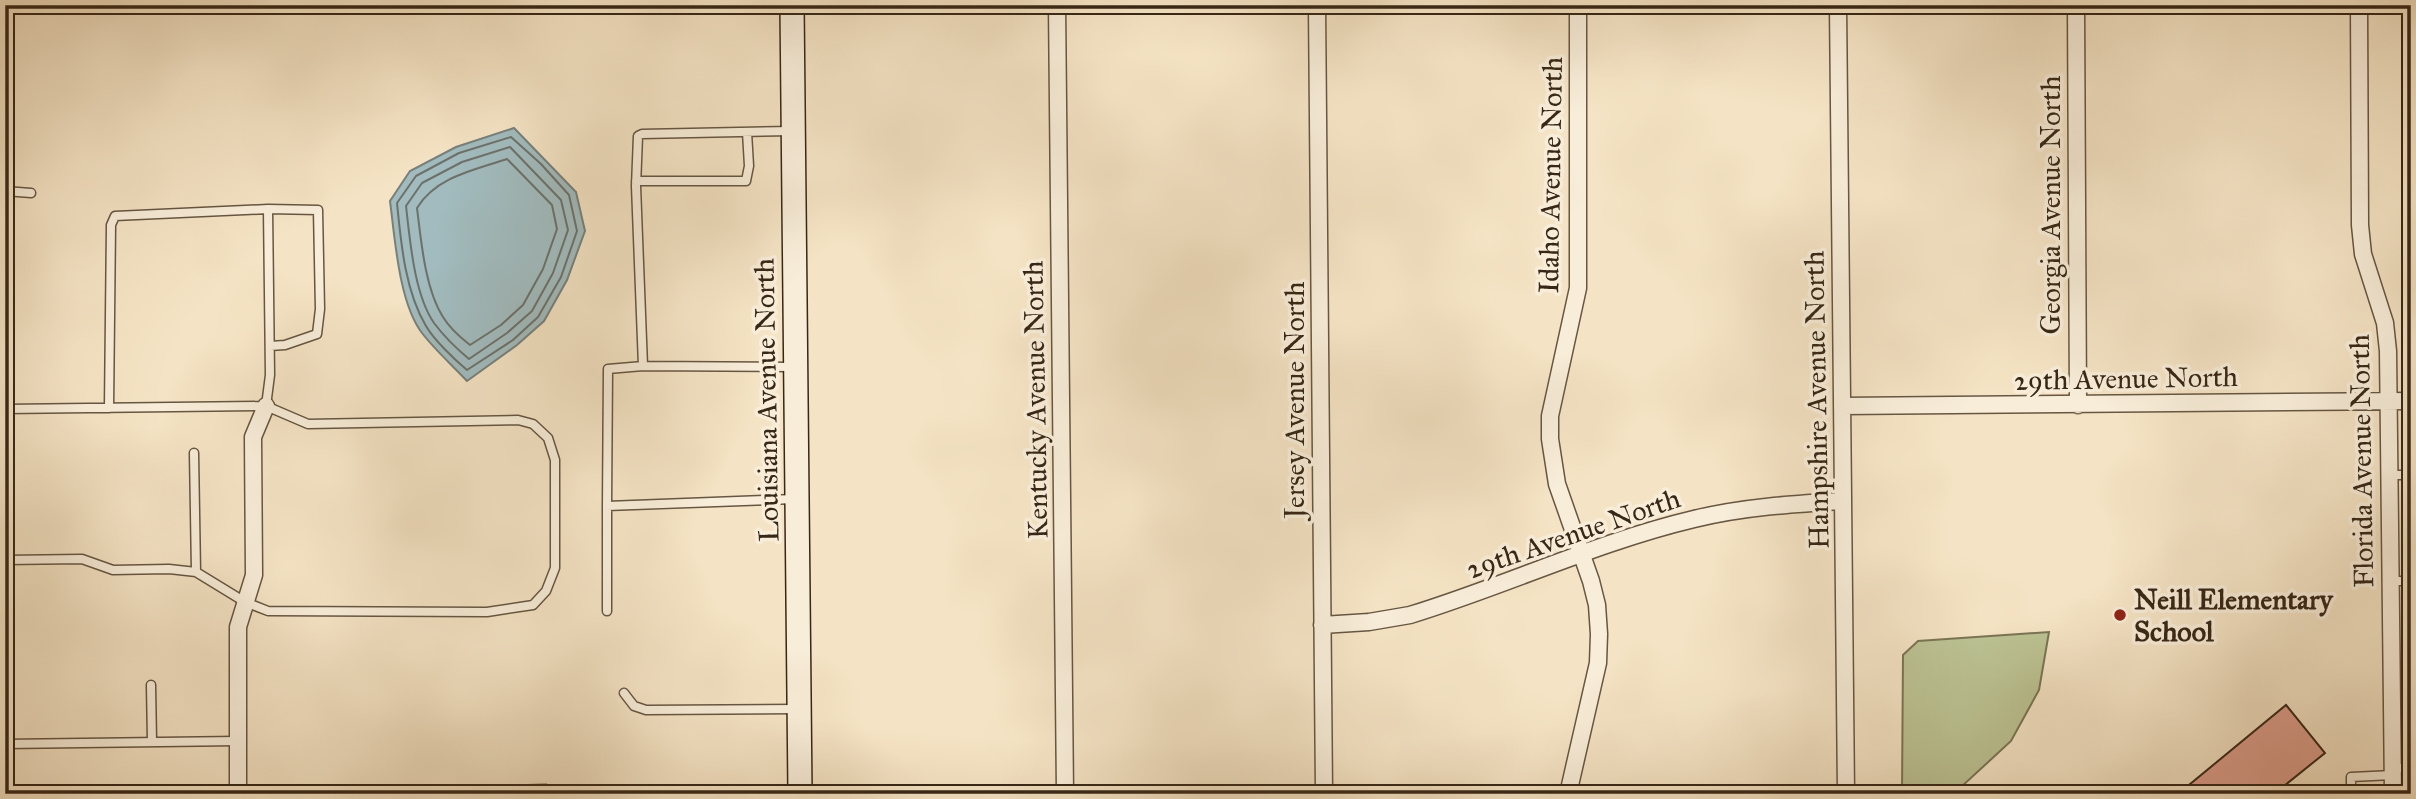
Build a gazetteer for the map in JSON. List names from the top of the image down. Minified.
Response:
{"streets":{"street":["Idaho Avenue North","Georgia Avenue North","29th Avenue North","Louisiana Avenue North","Kentucky Avenue North","Jersey Avenue North","Hampshire Avenue North","Florida Avenue North"]},"crossings":[["Idaho Avenue North","29th Avenue North"],["Georgia Avenue North","29th Avenue North"],["29th Avenue North","Jersey Avenue North"],["29th Avenue North","Hampshire Avenue North"],["29th Avenue North","Florida Avenue North"]],"places":["Neill Elementary School"]}
